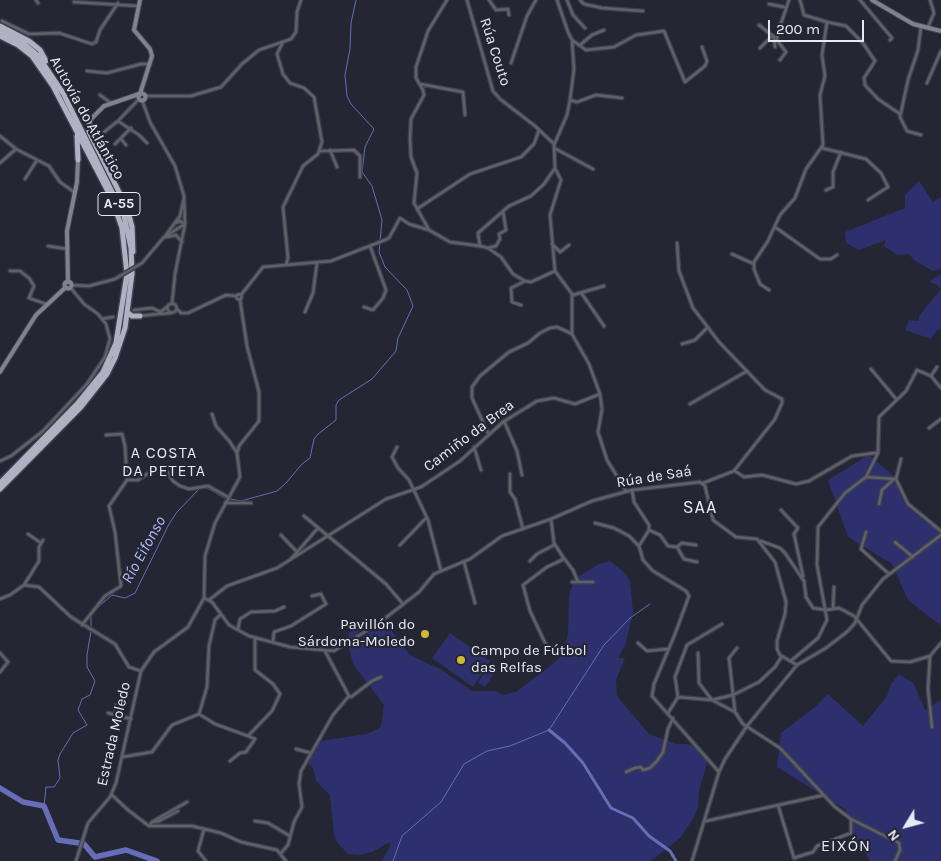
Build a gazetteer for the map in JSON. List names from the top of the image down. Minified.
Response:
{"streets":{"highway":["Autovía do Atlántico","A-55"],"street":["Rúa Couto","Camiño da Brea","Rúa de Saá","Estrada Moledo"]},"districts":["A COSTA DA PETETA","SAA","EIXÓN"],"water":["Río Eifonso"],"places":["Pavillón do Sárdoma-Moledo","Campo de Fútbol das Relfas"],"scale_bar":"200 m","north":"bottom left"}
